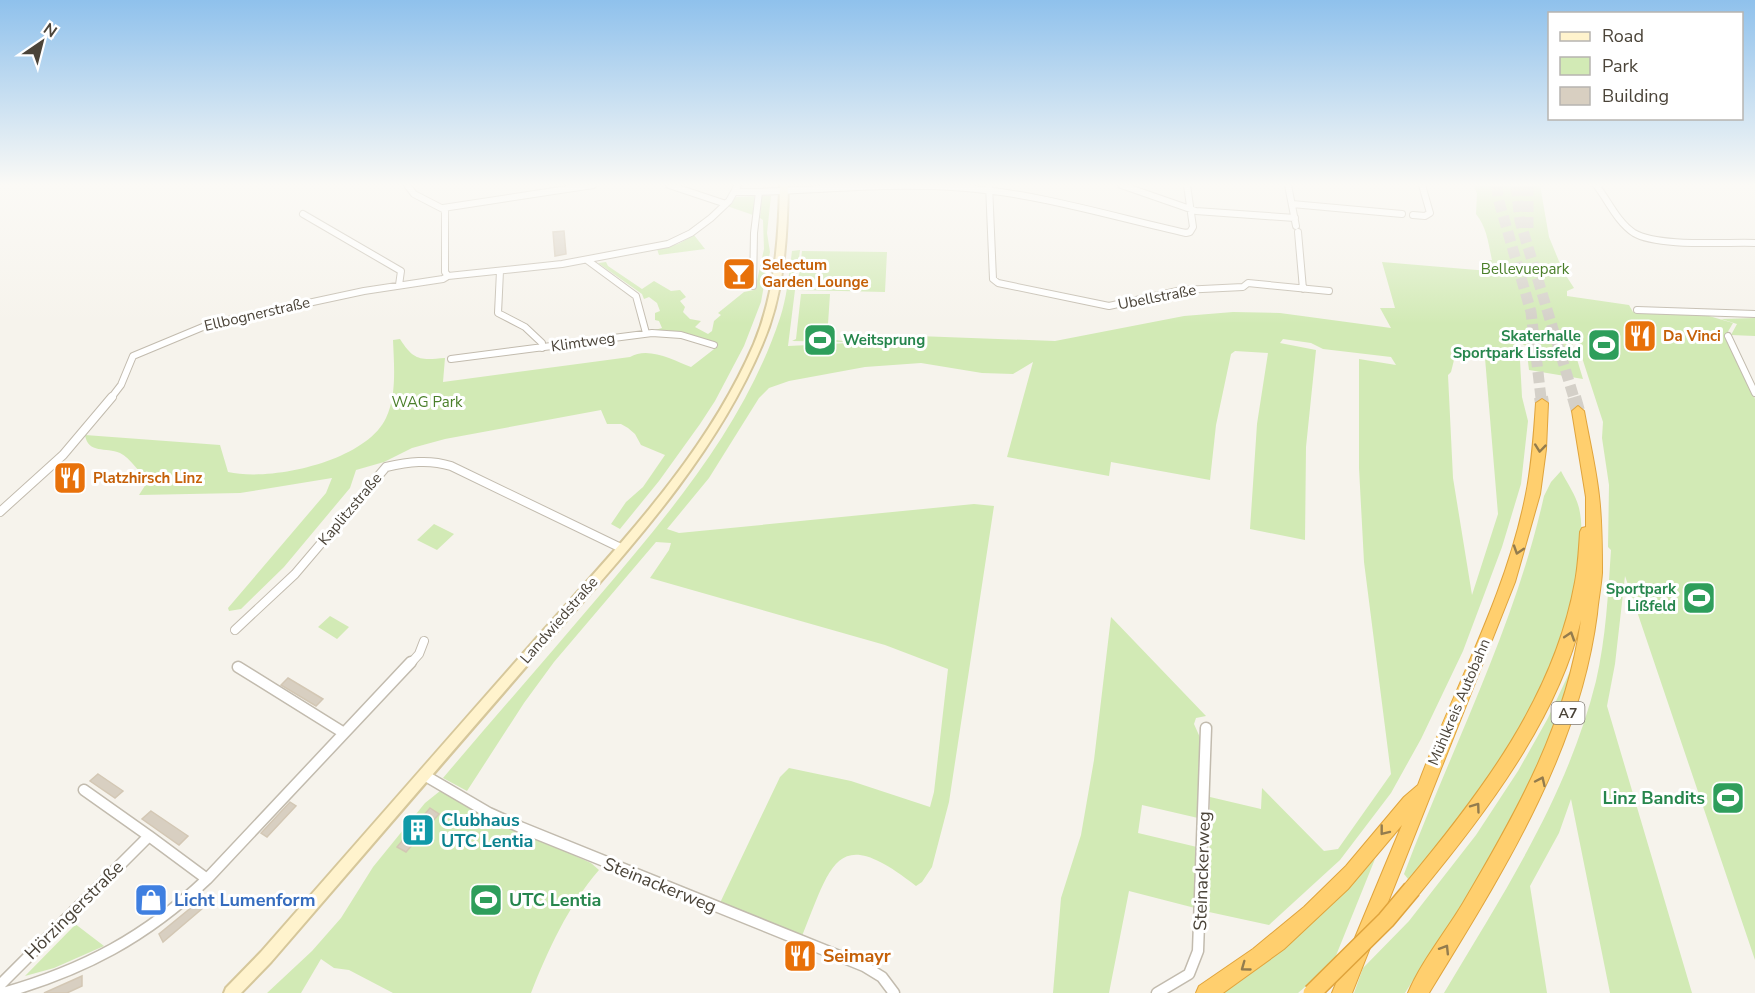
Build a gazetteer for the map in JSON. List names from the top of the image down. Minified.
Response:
{"streets":{"highway":["Mühlkreis Autobahn","A7"],"main road":["Landwiedstraße"],"street":["Ubellstraße","Ellbognerstraße","Klimtweg","Kaplitzstraße","Steinackerweg","Hörzingerstraße"]},"crossings":[["Kaplitzstraße","Landwiedstraße"],["Landwiedstraße","Steinackerweg"]],"one_way":["Mühlkreis Autobahn"],"parks":["Bellevuepark","WAG Park"],"places":{"bar":["Selectum Garden Lounge"],"restaurant":["Da Vinci","Platzhirsch Linz","Seimayr"],"sports":["Weitsprung","Skaterhalle Sportpark Lissfeld","Sportpark Lißfeld","Linz Bandits","UTC Lentia"],"building":["Clubhaus UTC Lentia"],"shop":["Licht Lumenform"]},"legend":["Road","Park","Building"],"north":"top right"}
